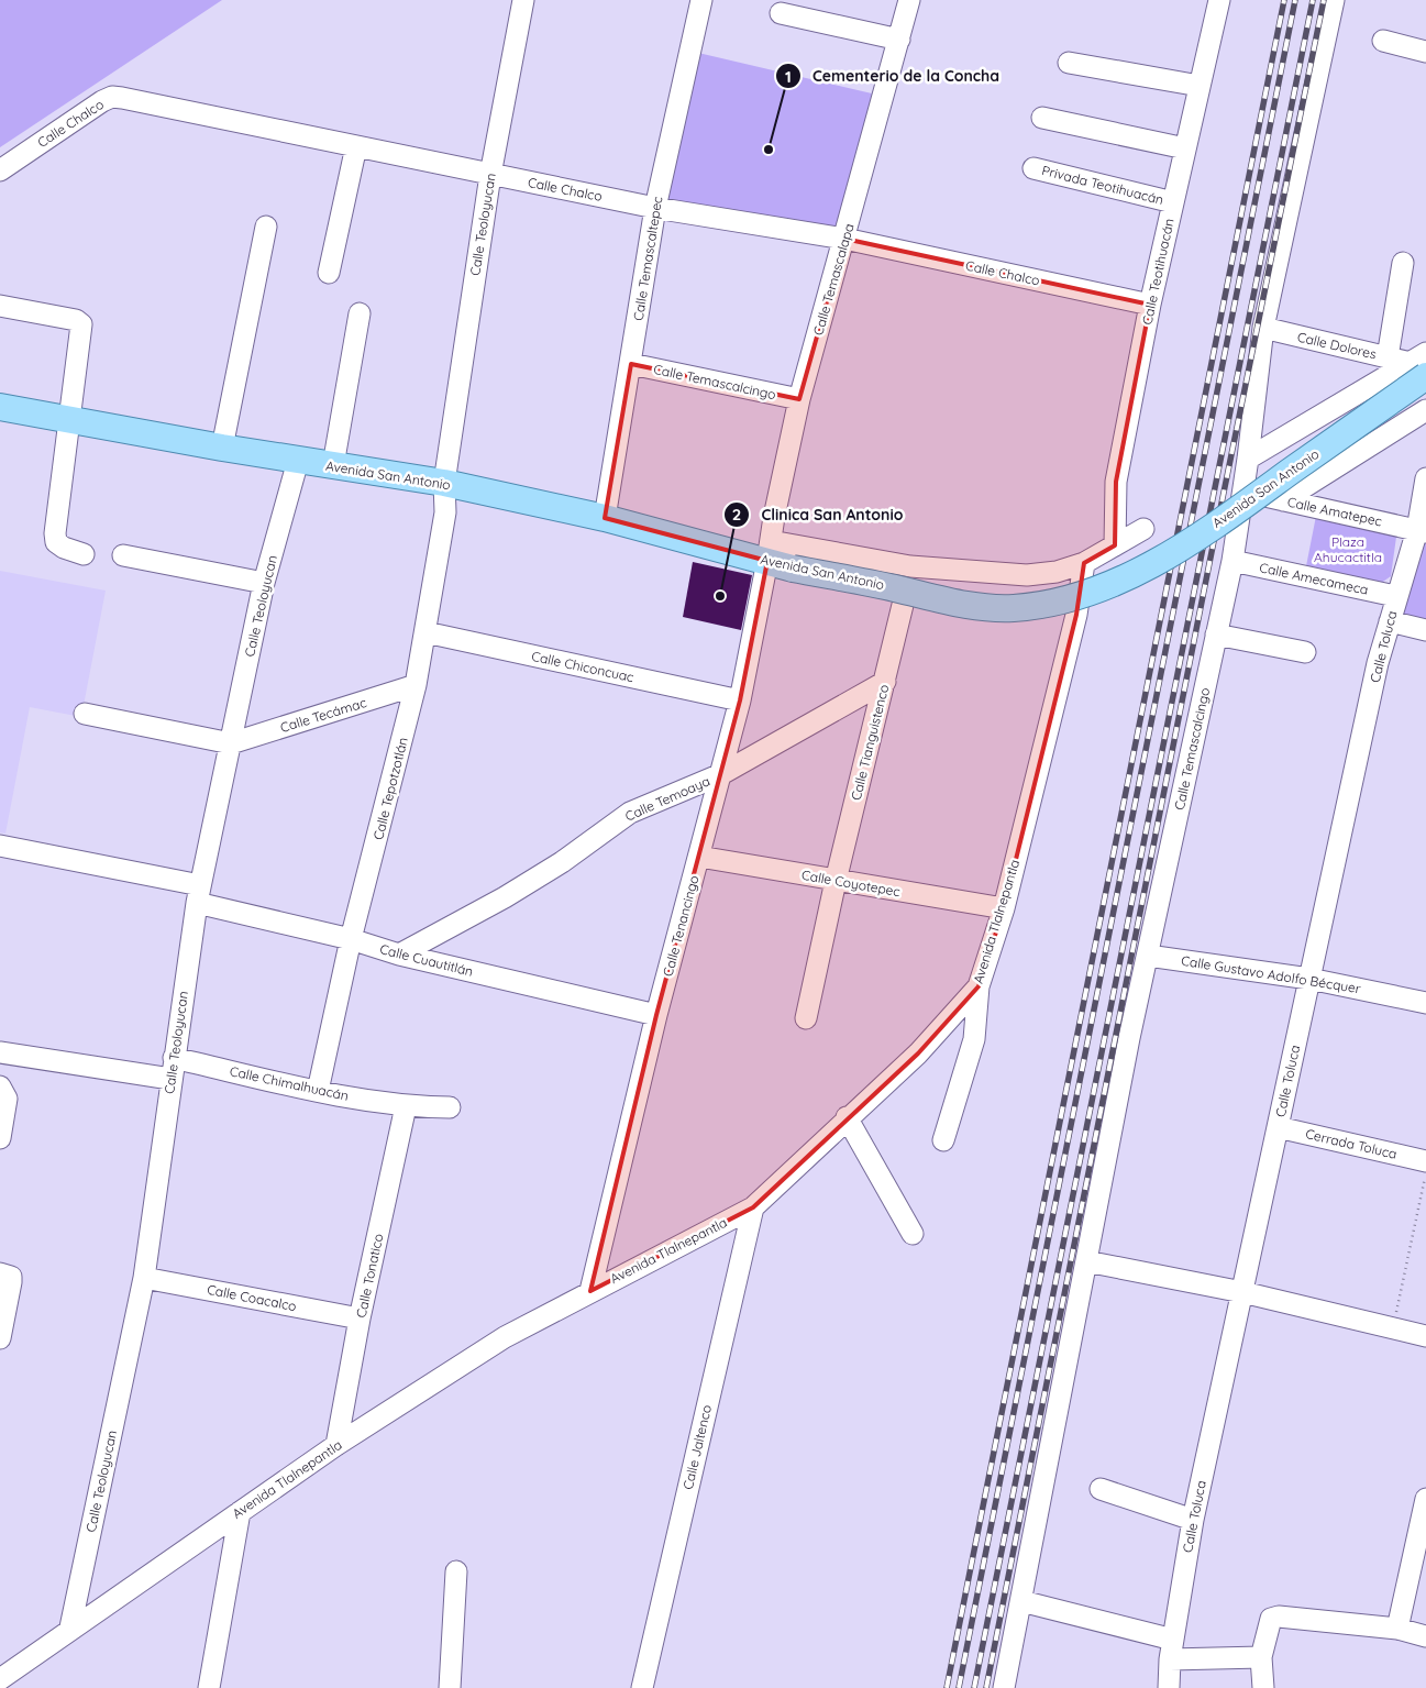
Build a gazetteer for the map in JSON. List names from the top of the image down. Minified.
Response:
{"streets":{"main road":["Avenida San Antonio"],"street":["Calle Chalco","Privada Teotihuacán","Calle Teoloyucan","Calle Temascaltepec","Calle Teotihuacán","Calle Temascalapa","Calle Dolores","Calle Temascalcingo","Calle Amatepec","Calle Amecameca","Calle Toluca","Calle Chiconcuac","Calle Tecámac","Calle Tianguistenco","Calle Tepotzotlán","Calle Temoaya","Calle Coyotepec","Avenida Tlalnepantla","Calle Tenancingo","Calle Cuautitlán","Calle Gustavo Adolfo Bécquer","Calle Chimalhuacán","Cerrada Toluca","Calle Tonatico","Calle Coacalco","Calle Jaltenco"]},"crossings":[["Calle Chalco","Calle Teoloyucan"],["Calle Chalco","Calle Temascaltepec"],["Calle Chalco","Calle Teotihuacán"],["Calle Chalco","Calle Temascalapa"],["Privada Teotihuacán","Calle Teotihuacán"],["Calle Teoloyucan","Avenida San Antonio"],["Calle Teoloyucan","Calle Tecámac"],["Calle Teoloyucan","Calle Tepotzotlán"],["Calle Teoloyucan","Avenida Tlalnepantla"],["Calle Teoloyucan","Calle Cuautitlán"],["Calle Teoloyucan","Calle Chimalhuacán"],["Calle Teoloyucan","Calle Coacalco"],["Calle Temascaltepec","Calle Temascalcingo"],["Calle Temascaltepec","Avenida San Antonio"],["Calle Teotihuacán","Avenida San Antonio"],["Calle Temascalapa","Calle Temascalcingo"],["Calle Temascalapa","Avenida San Antonio"],["Calle Temascalapa","Calle Tenancingo"],["Calle Dolores","Calle Temascalcingo"],["Calle Dolores","Avenida San Antonio"],["Calle Temascalcingo","Calle Amatepec"],["Calle Temascalcingo","Calle Amecameca"],["Calle Temascalcingo","Calle Gustavo Adolfo Bécquer"],["Avenida San Antonio","Calle Amatepec"],["Avenida San Antonio","Calle Tepotzotlán"],["Avenida San Antonio","Avenida Tlalnepantla"],["Avenida San Antonio","Calle Tenancingo"],["Calle Amatepec","Calle Toluca"],["Calle Amecameca","Calle Toluca"],["Calle Toluca","Calle Gustavo Adolfo Bécquer"],["Calle Toluca","Cerrada Toluca"],["Calle Chiconcuac","Calle Tepotzotlán"],["Calle Chiconcuac","Calle Tenancingo"],["Calle Tecámac","Calle Tepotzotlán"],["Calle Tianguistenco","Calle Temoaya"],["Calle Tianguistenco","Calle Coyotepec"],["Calle Tepotzotlán","Calle Cuautitlán"],["Calle Tepotzotlán","Calle Chimalhuacán"],["Calle Temoaya","Calle Tenancingo"],["Calle Temoaya","Calle Cuautitlán"],["Calle Coyotepec","Avenida Tlalnepantla"],["Calle Coyotepec","Calle Tenancingo"],["Avenida Tlalnepantla","Calle Tenancingo"],["Avenida Tlalnepantla","Calle Tonatico"],["Avenida Tlalnepantla","Calle Jaltenco"],["Calle Tenancingo","Calle Cuautitlán"],["Calle Chimalhuacán","Calle Tonatico"],["Calle Tonatico","Calle Coacalco"]],"parks":["Plaza Ahucactitla"],"places":["Cementerio de la Concha","Clinica San Antonio"]}
